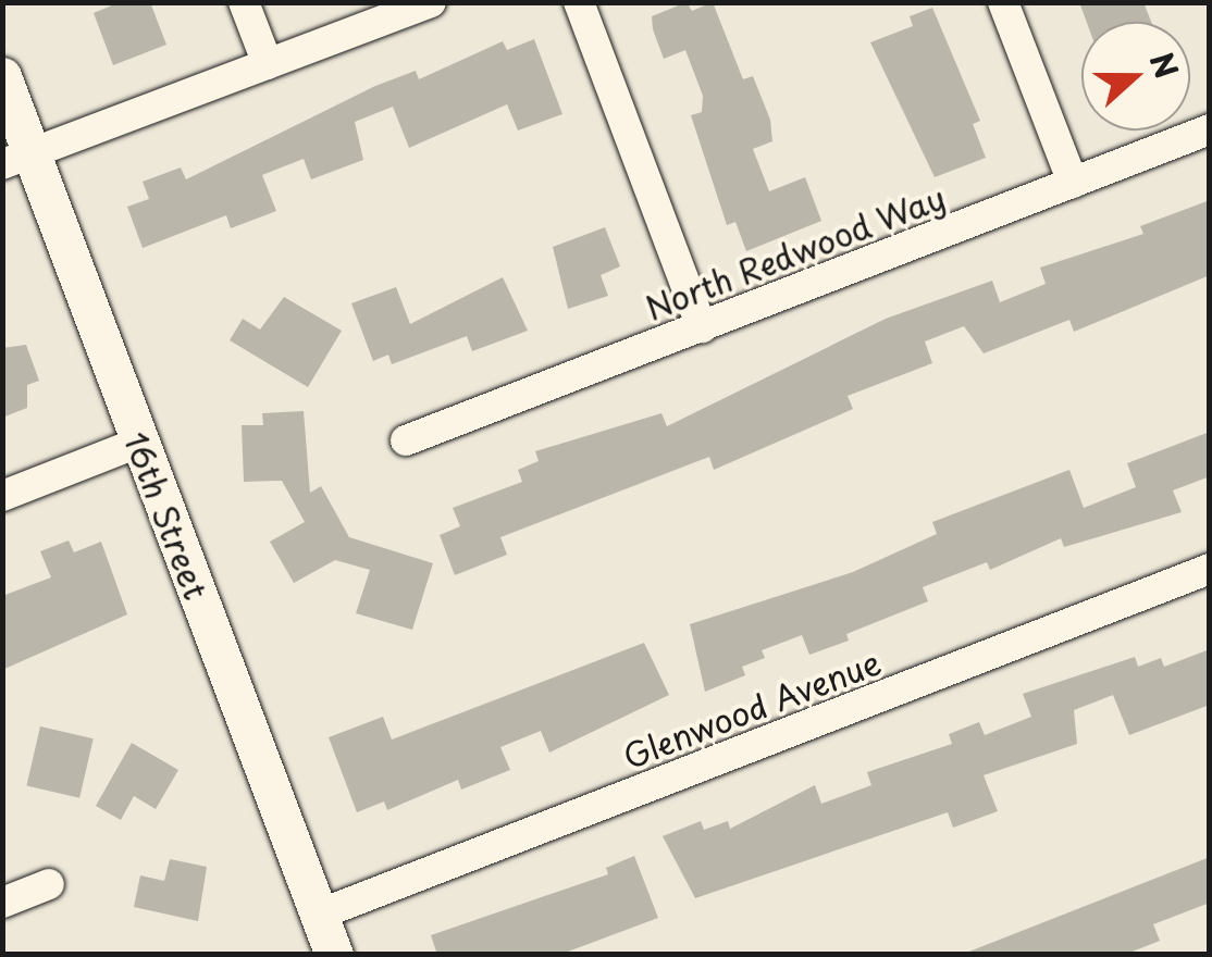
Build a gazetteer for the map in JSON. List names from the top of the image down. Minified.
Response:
{"streets":{"main road":["16th Street"],"street":["North Redwood Way","Glenwood Avenue"]},"crossings":[["16th Street","Glenwood Avenue"]],"north":"right"}
